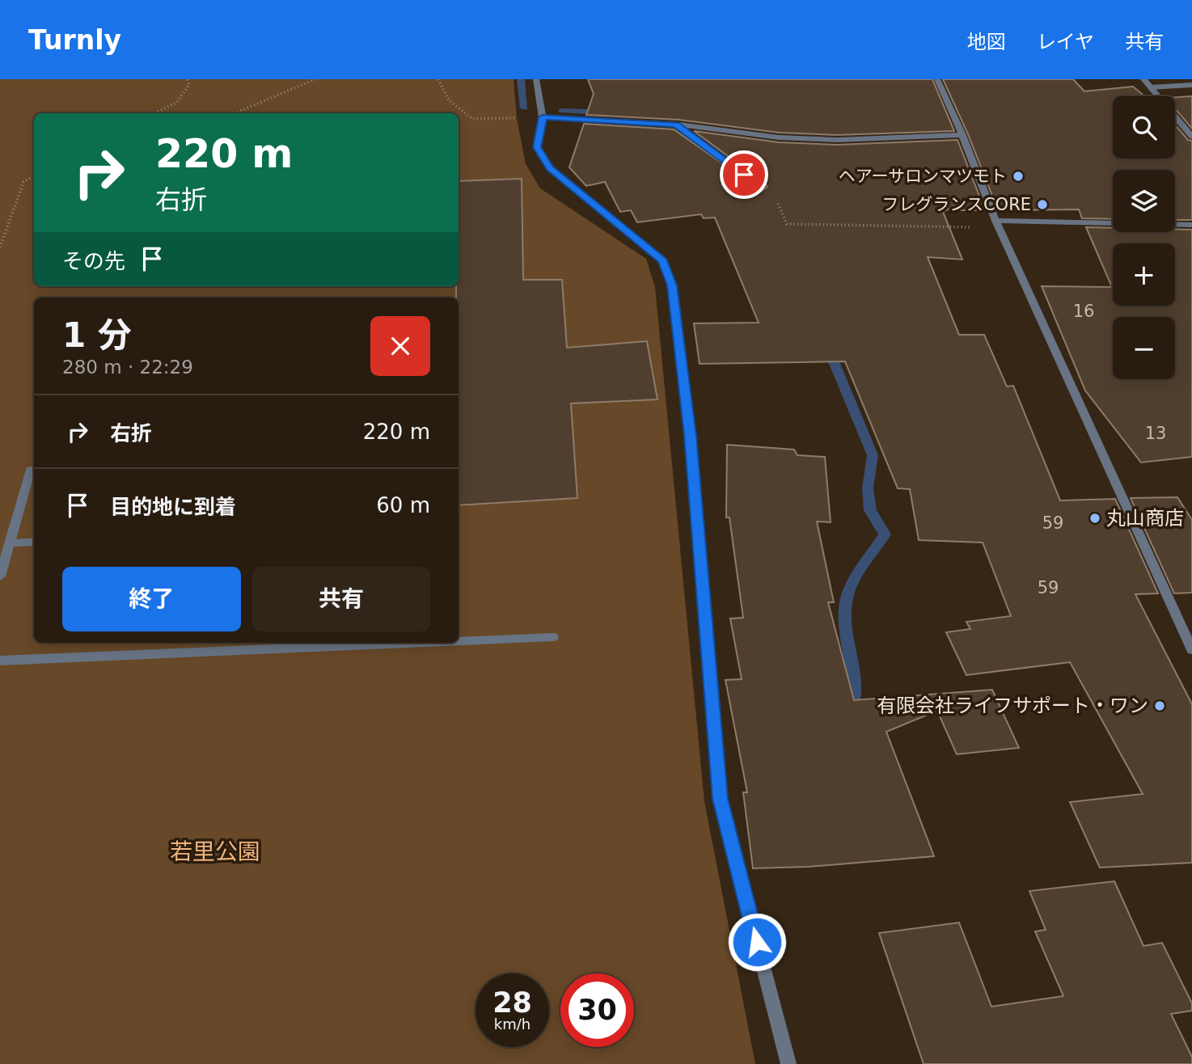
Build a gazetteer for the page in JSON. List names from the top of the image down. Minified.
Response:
{"parks":["若里公園"],"places":["ヘアーサロンマツモト","フレグランスCORE","丸山商店","有限会社ライフサポート・ワン"],"house_numbers":["16","13","59","59"],"page":{"header":"Turnly","nav":["地図","レイヤ","共有"],"map_buttons":["+","−"],"turn":["220 m","右折"],"then":"その先","heading":["1 分","280 m · 22:29"],"list":[{"name":"右折","value":"220 m"},{"name":"目的地に到着","value":"60 m"}],"buttons":["終了","共有"],"speed":"28 km/h","limit":"30"}}
